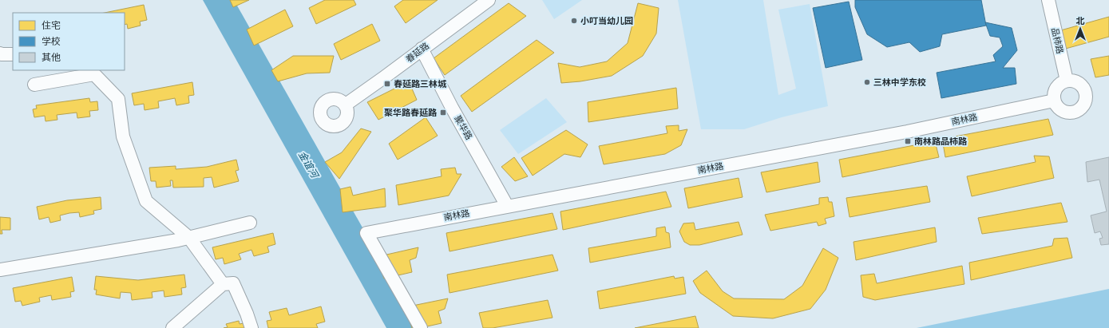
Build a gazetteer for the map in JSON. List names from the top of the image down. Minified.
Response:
{"streets":{"street":["品柿路","春延路","南林路","聚华路"]},"crossings":[["品柿路","南林路"],["春延路","聚华路"],["南林路","聚华路"]],"water":["金谊河"],"places":{"other":["小叮当幼儿园","三林中学东校"],"transit":["春延路三林城","聚华路春延路","南林路品柿路"]},"legend":["住宅","学校","其他"],"north":"top"}
